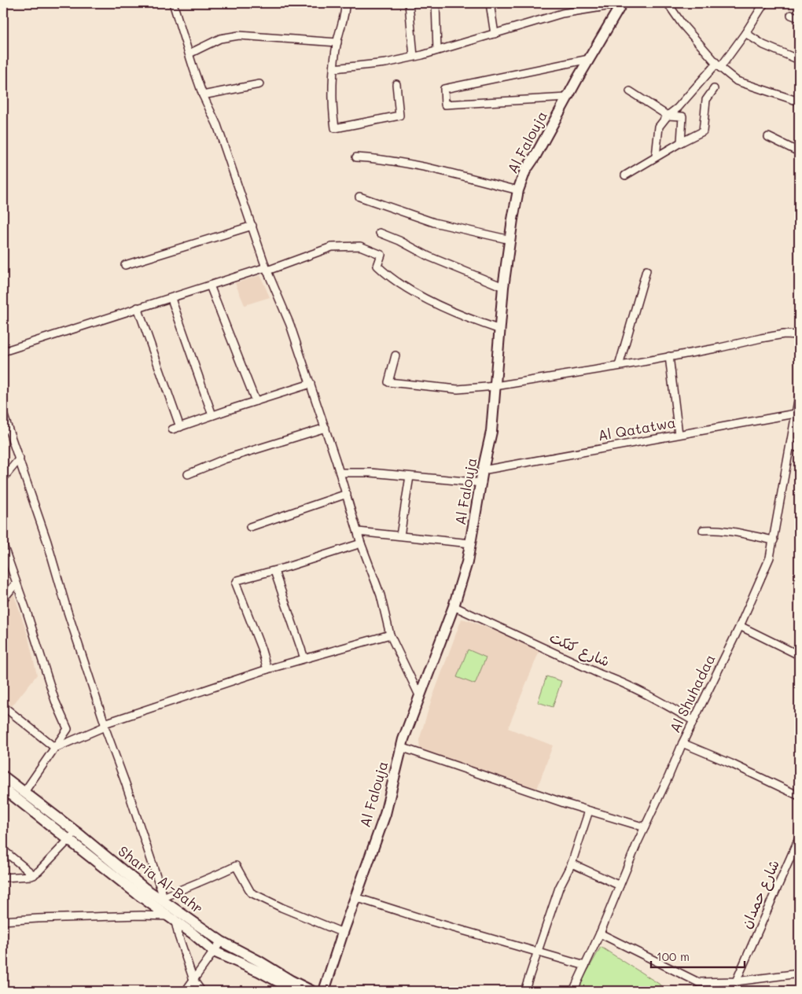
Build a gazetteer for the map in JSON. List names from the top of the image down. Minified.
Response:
{"streets":{"main road":["Al Falouja","Sharia Al-Bahr"],"street":["Al Qatatwa","شارع كتكت","Al Shuhadaa","شارع حمدان"]},"crossings":[["Al Falouja","Al Qatatwa"],["Al Falouja","شارع كتكت"],["Al Qatatwa","Al Shuhadaa"],["شارع كتكت","Al Shuhadaa"]],"scale_bar":"100 m"}
